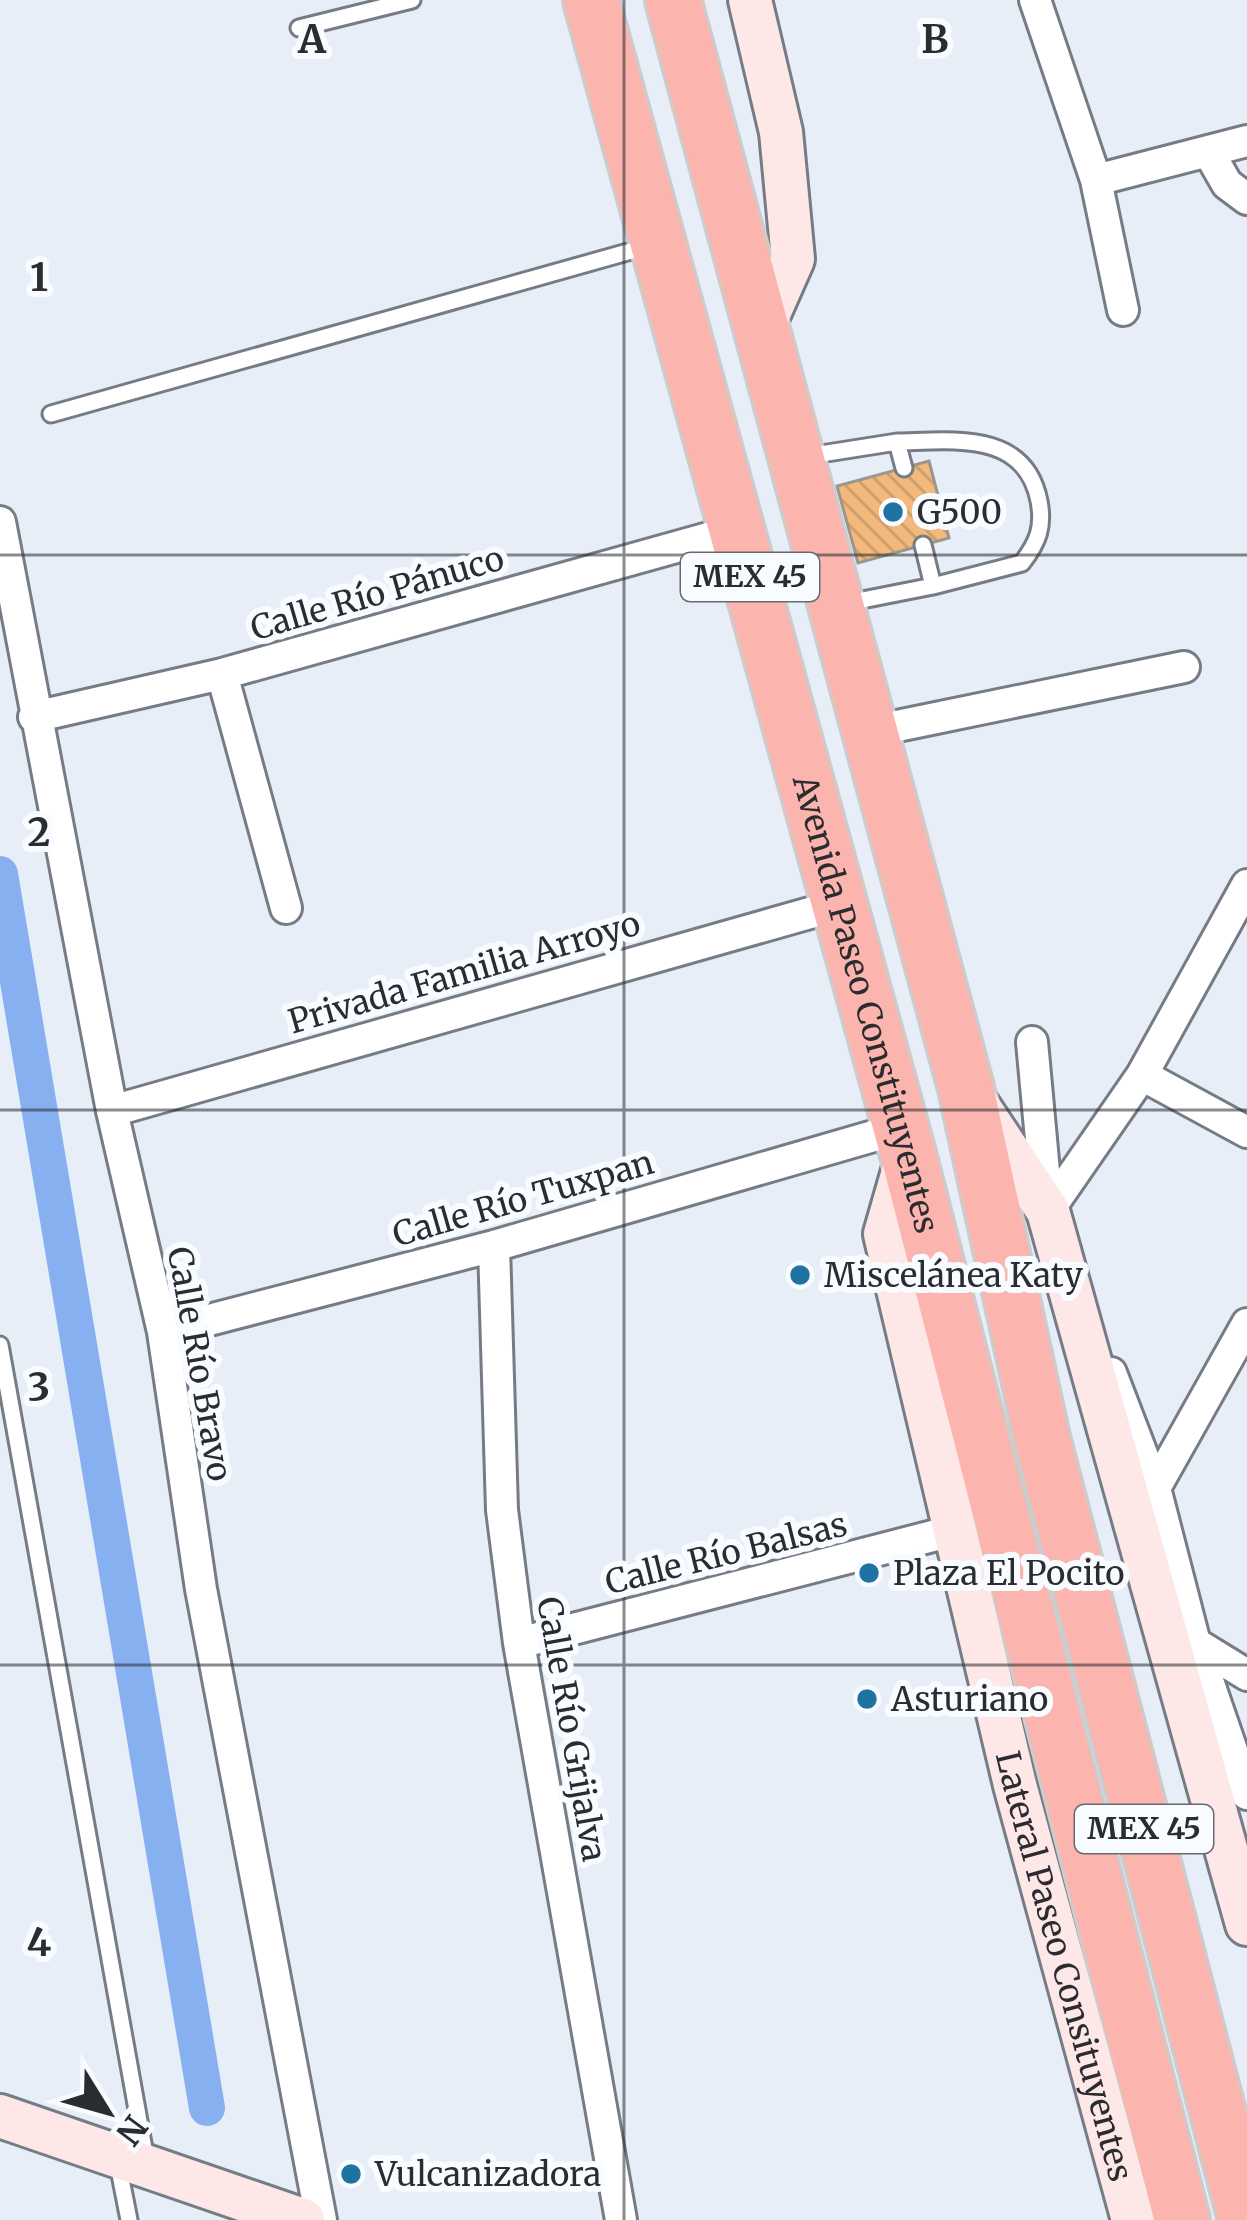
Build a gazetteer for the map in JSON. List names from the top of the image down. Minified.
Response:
{"streets":{"highway":["MEX 45","Avenida Paseo Constituyentes"],"street":["Calle Río Pánuco","Privada Familia Arroyo","Calle Río Tuxpan","Calle Río Bravo","Calle Río Balsas","Calle Río Grijalva","Lateral Paseo Consituyentes"]},"crossings":[["Calle Río Pánuco","Avenida Paseo Constituyentes"],["Calle Río Pánuco","Calle Río Bravo"],["Privada Familia Arroyo","Avenida Paseo Constituyentes"],["Privada Familia Arroyo","Calle Río Bravo"],["Avenida Paseo Constituyentes","Calle Río Tuxpan"],["Avenida Paseo Constituyentes","Lateral Paseo Consituyentes"],["Calle Río Tuxpan","Calle Río Bravo"],["Calle Río Tuxpan","Calle Río Grijalva"],["Calle Río Tuxpan","Lateral Paseo Consituyentes"],["Calle Río Balsas","Calle Río Grijalva"],["Calle Río Balsas","Lateral Paseo Consituyentes"]],"places":["G500","Miscelánea Katy","Plaza El Pocito","Asturiano","Vulcanizadora"],"north":"bottom right","grid":{"columns":["A","B"],"rows":["1","2","3","4"]}}
